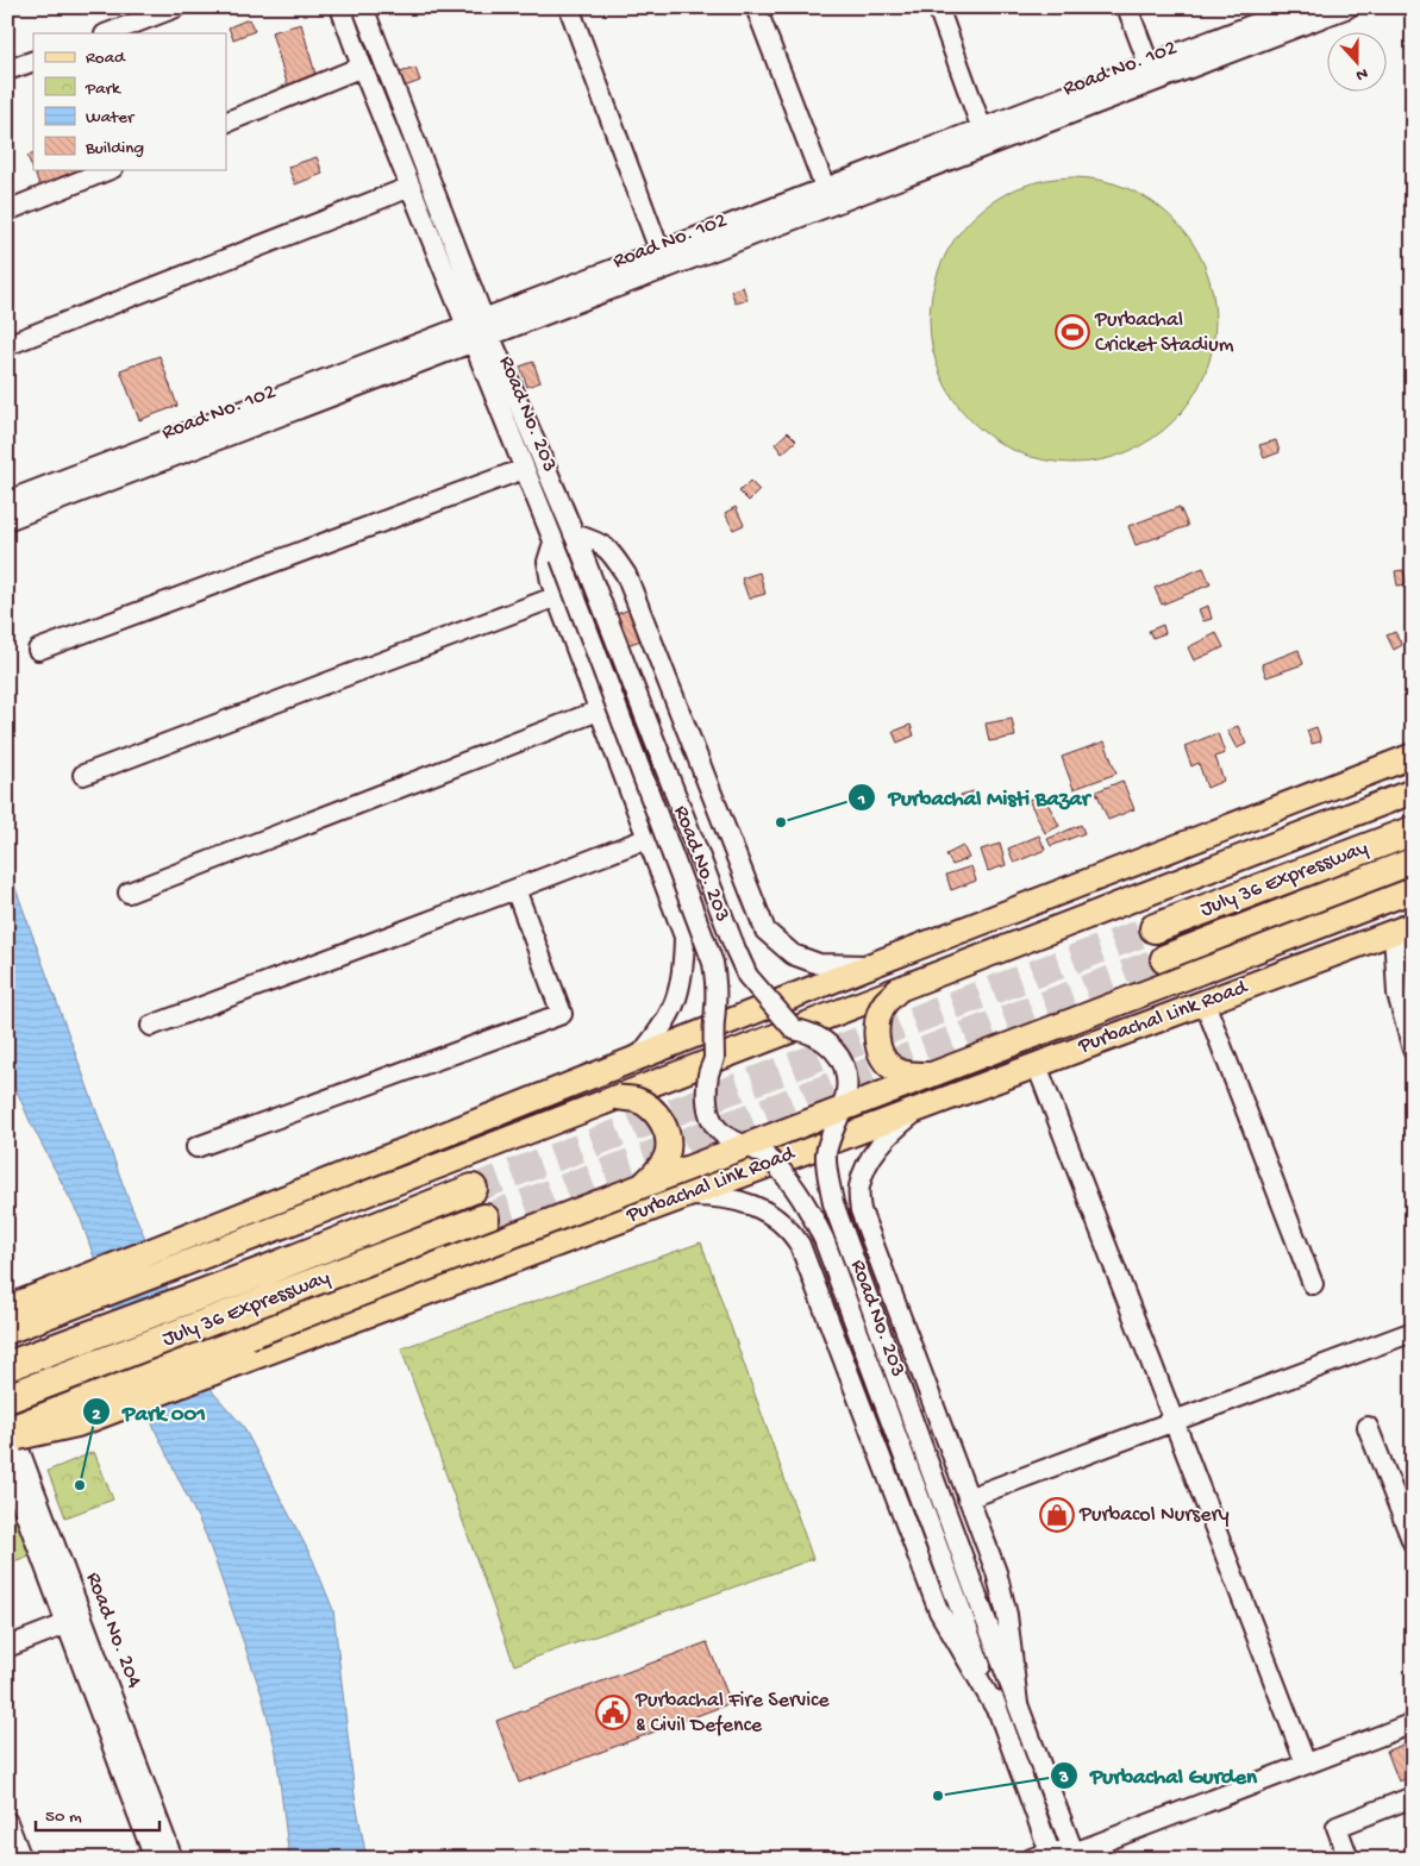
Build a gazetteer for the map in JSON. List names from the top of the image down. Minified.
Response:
{"streets":{"highway":["July 36 Expressway"],"main road":["Purbachal Link Road"],"street":["Road No. 102","Road No. 203","Road No. 204"]},"crossings":[["Road No. 102","Road No. 203"],["Road No. 203","Purbachal Link Road"],["Purbachal Link Road","Road No. 204"]],"places":{"sports":["Purbachal Cricket Stadium"],"other":["Purbachal Misti Bazar","Park 001","Purbachal Gurden"],"shop":["Purbacol Nursery"],"public building":["Purbachal Fire Service & Civil Defence"]},"legend":["Road","Park","Water","Building"],"scale_bar":"50 m","north":"bottom"}
